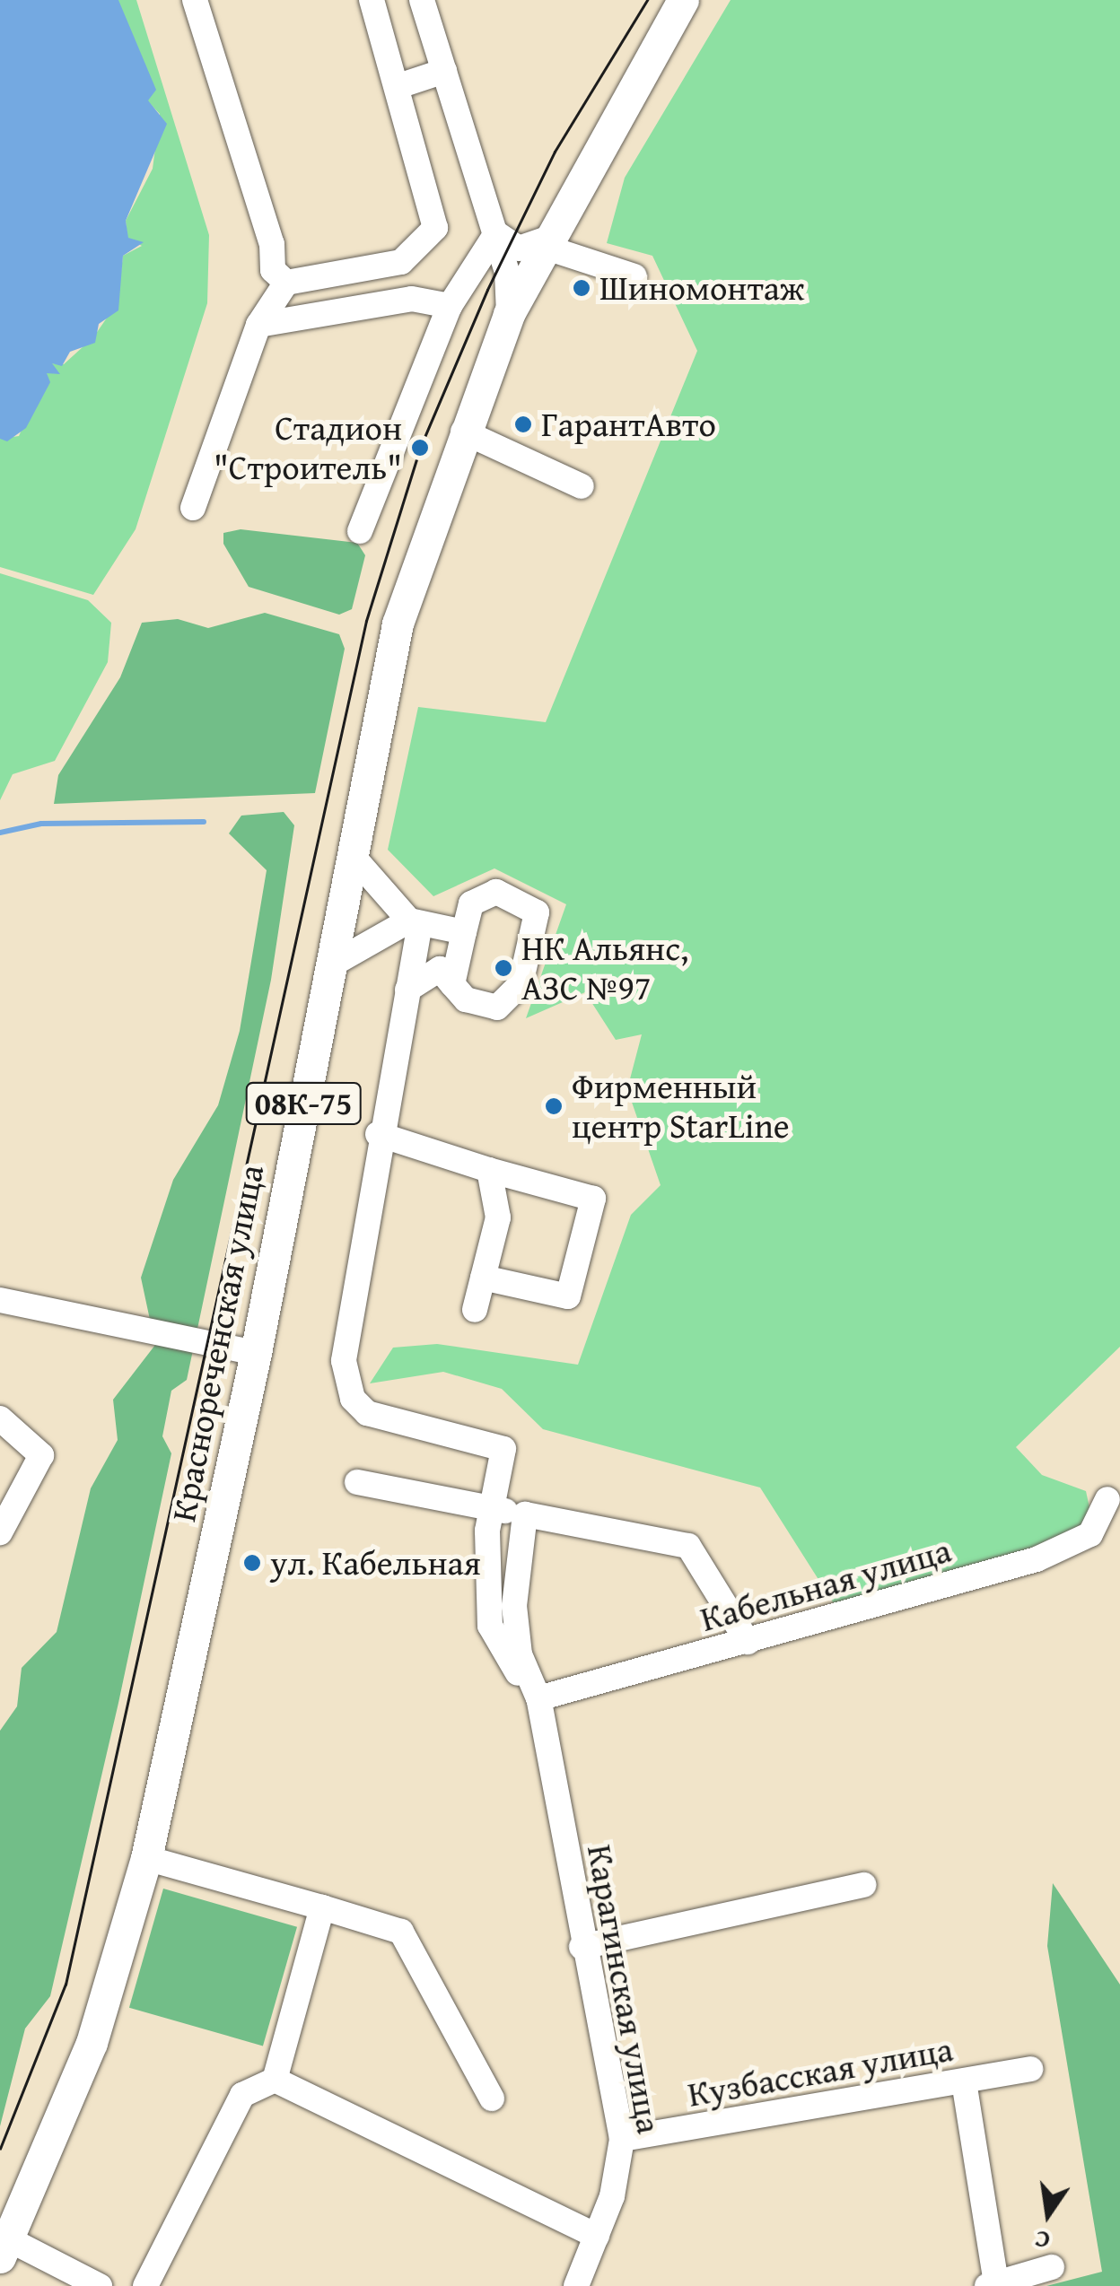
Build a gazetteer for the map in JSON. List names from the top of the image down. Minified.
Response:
{"streets":{"main road":["08К-75","Краснореченская улица"],"street":["Кабельная улица","Карагинская улица","Кузбасская улица"]},"crossings":[["Кабельная улица","Карагинская улица"],["Карагинская улица","Кузбасская улица"]],"places":["Шиномонтаж","ГарантАвто","Стадион \"Строитель\"","НК Альянс, АЗС №97","Фирменный центр StarLine","ул. Кабельная"],"north":"bottom"}
